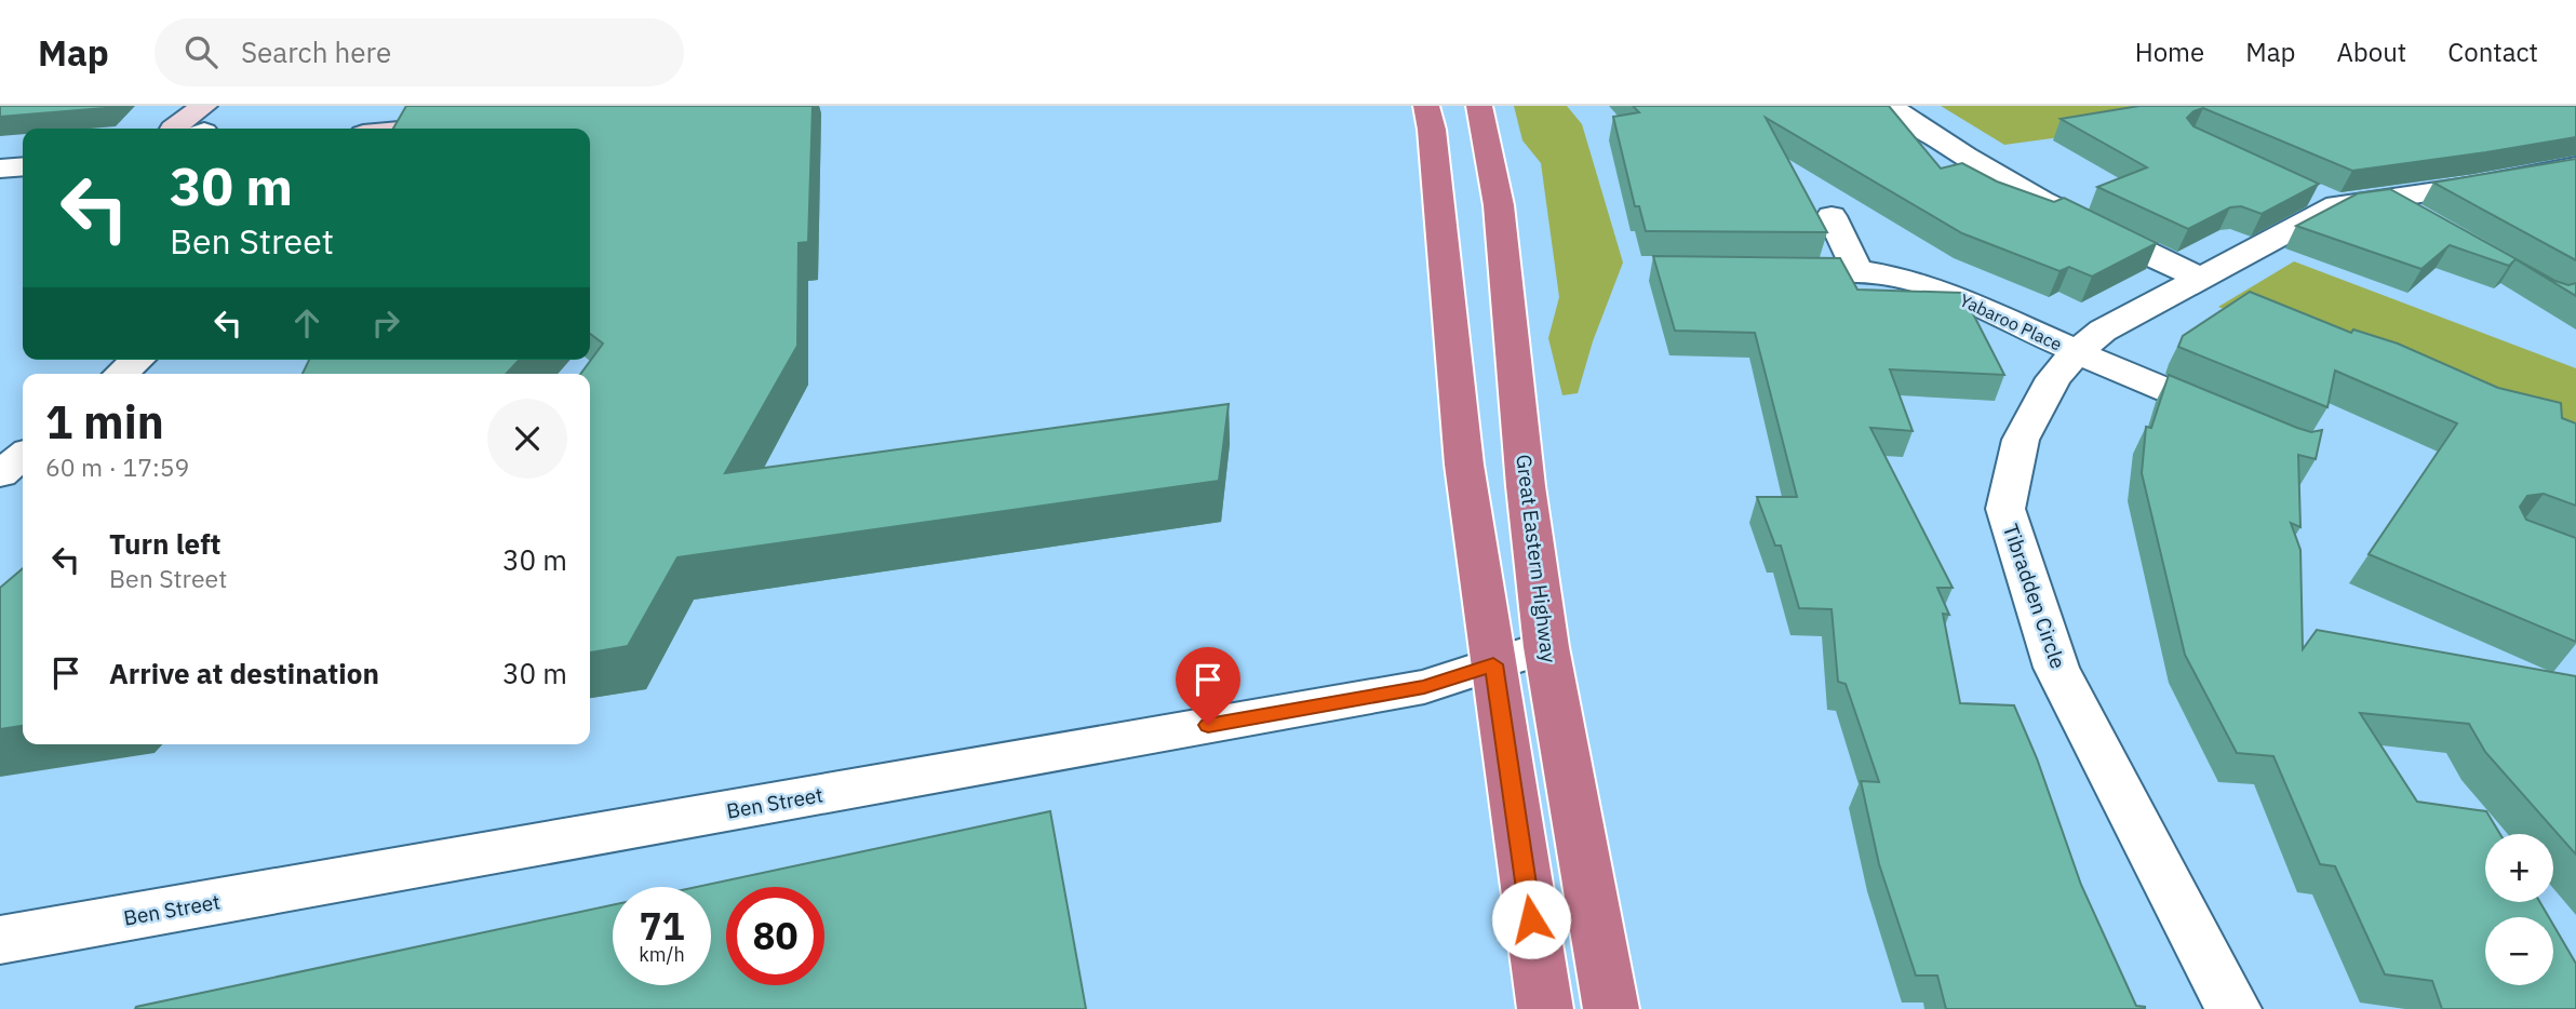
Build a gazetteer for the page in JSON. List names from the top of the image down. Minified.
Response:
{"streets":{"highway":["Great Eastern Highway"],"street":["Yabaroo Place","Tibradden Circle","Ben Street"]},"crossings":[["Yabaroo Place","Tibradden Circle"],["Great Eastern Highway","Ben Street"]],"page":{"header":"Map","search":"Search here","nav":["Home","Map","About","Contact"],"turn":["30 m","Ben Street"],"heading":["1 min","60 m · 17:59"],"list":[{"name":"Turn left","note":"Ben Street","value":"30 m"},{"name":"Arrive at destination","value":"30 m"}],"map_buttons":["+","−"],"speed":"71 km/h","limit":"80"}}
